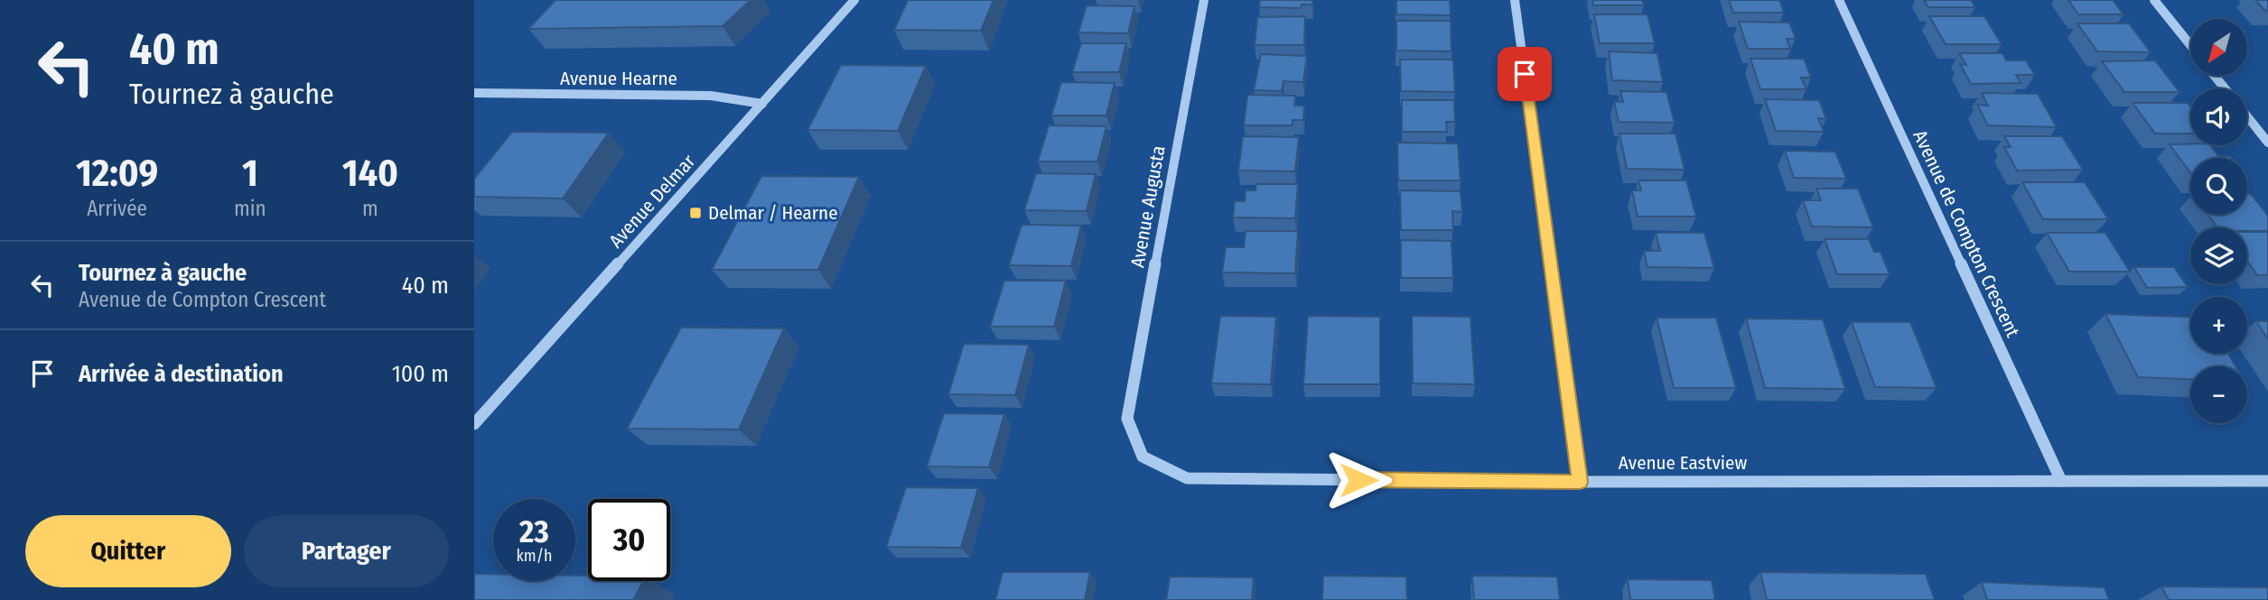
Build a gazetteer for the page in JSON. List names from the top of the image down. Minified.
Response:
{"streets":{"street":["Avenue Hearne","Avenue Delmar","Avenue Augusta","Avenue de Compton Crescent","Avenue Eastview"]},"crossings":[["Avenue Hearne","Avenue Delmar"],["Avenue Augusta","Avenue Eastview"],["Avenue de Compton Crescent","Avenue Eastview"]],"places":{"transit":["Delmar / Hearne"]},"north":"bottom left","page":{"turn":["40 m","Tournez à gauche"],"map_buttons":["+","−"],"eta":["12:09","Arrivée","1","min","140","m"],"list":[{"name":"Tournez à gauche","note":"Avenue de Compton Crescent","value":"40 m"},{"name":"Arrivée à destination","value":"100 m"}],"speed":"23 km/h","limit":"30","buttons":["Quitter","Partager"]}}
